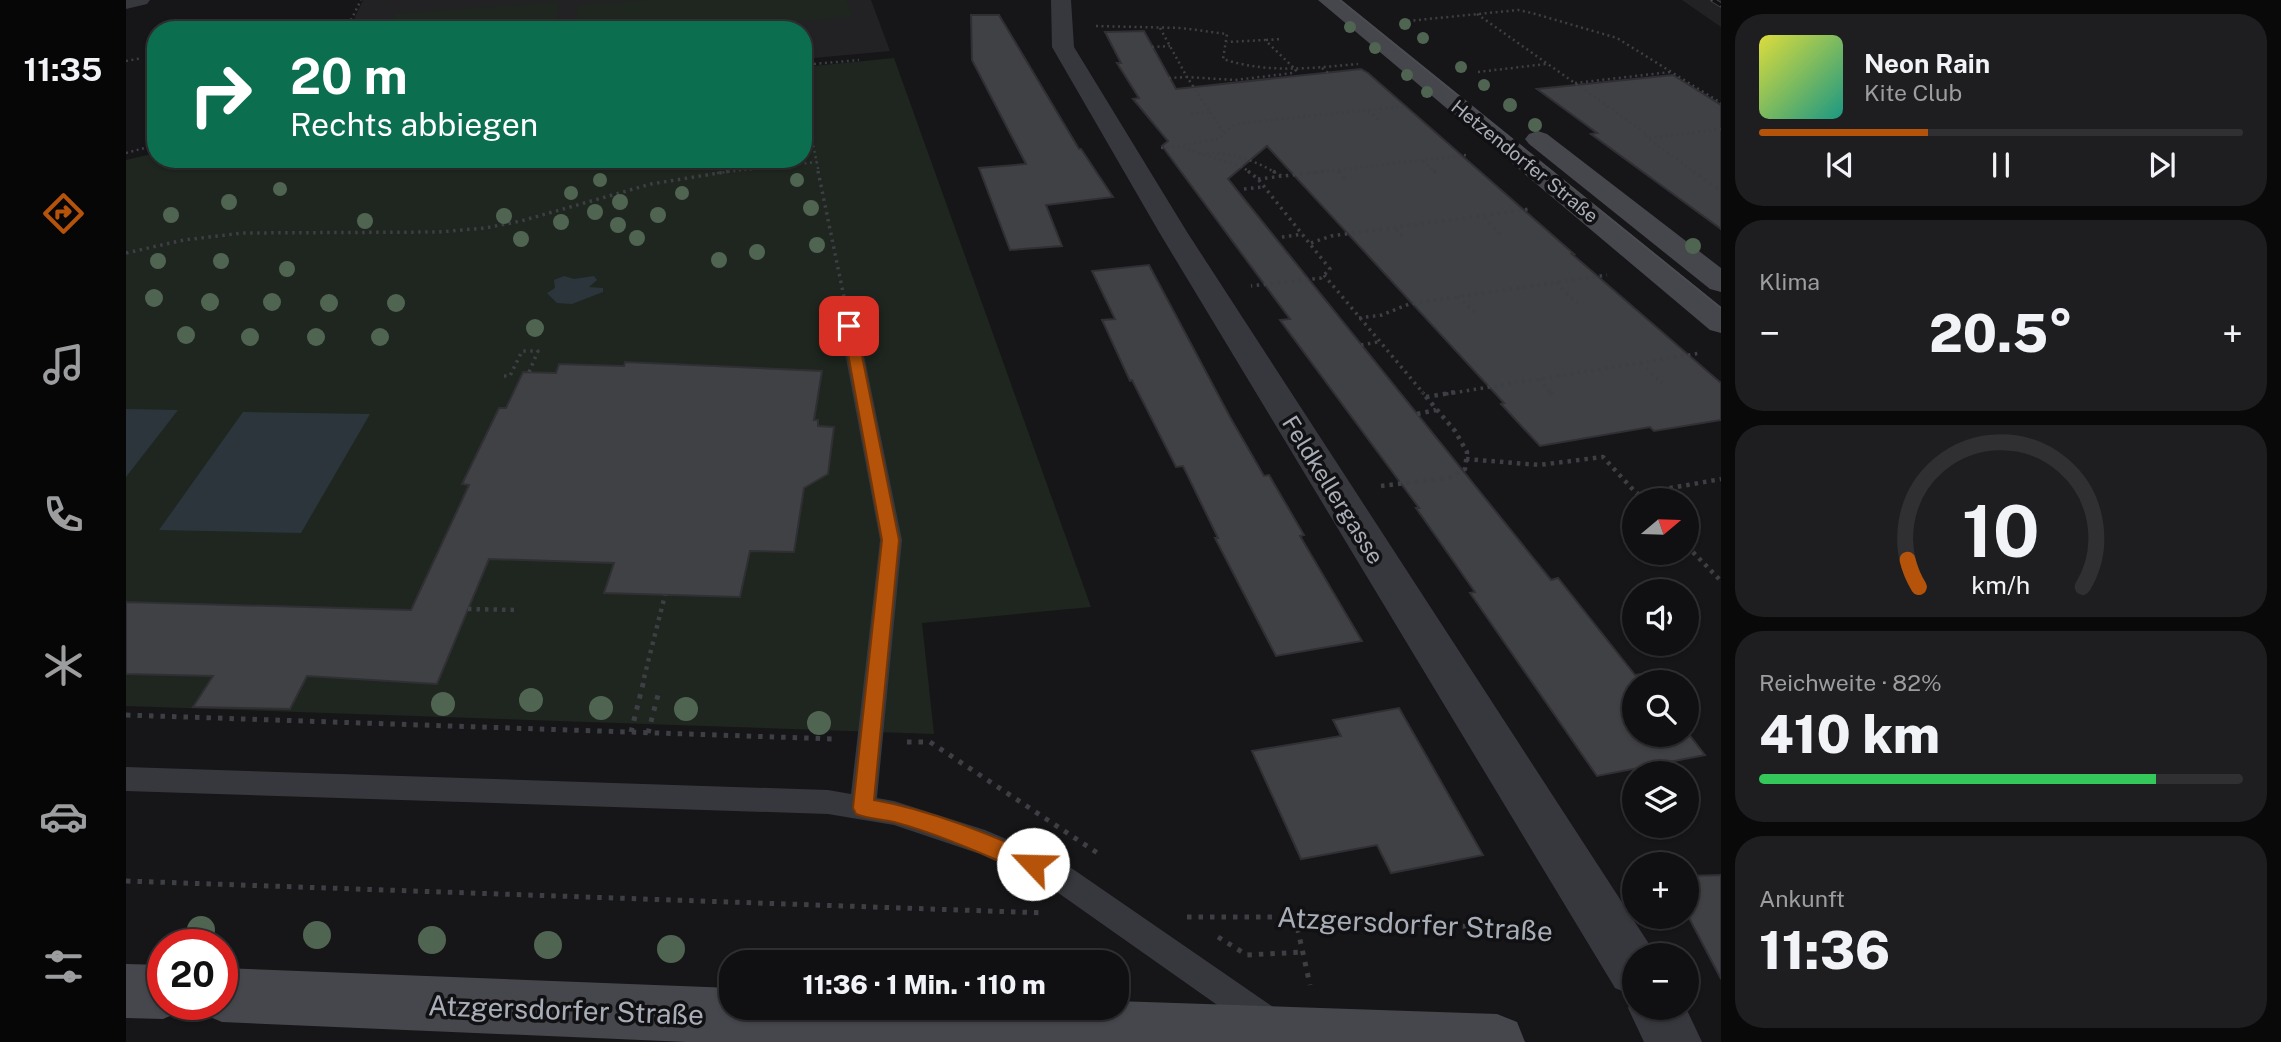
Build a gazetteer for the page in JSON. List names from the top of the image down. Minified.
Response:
{"streets":{"main road":["Hetzendorfer Straße","Atzgersdorfer Straße"],"street":["Feldkellergasse"]},"north":"right","page":{"tabs":"11:35","turn":["20 m","Rechts abbiegen"],"song":["Neon Rain","Kite Club"],"tile":["Klima",["Reichweite · 82%","410 km"],["Ankunft","11:36"]],"heat":["−","20.5°","+"],"map_buttons":["+","−"],"limit":"20","trip":"11:36 · 1 Min. · 110 m","gauge":["10","km/h"]}}
